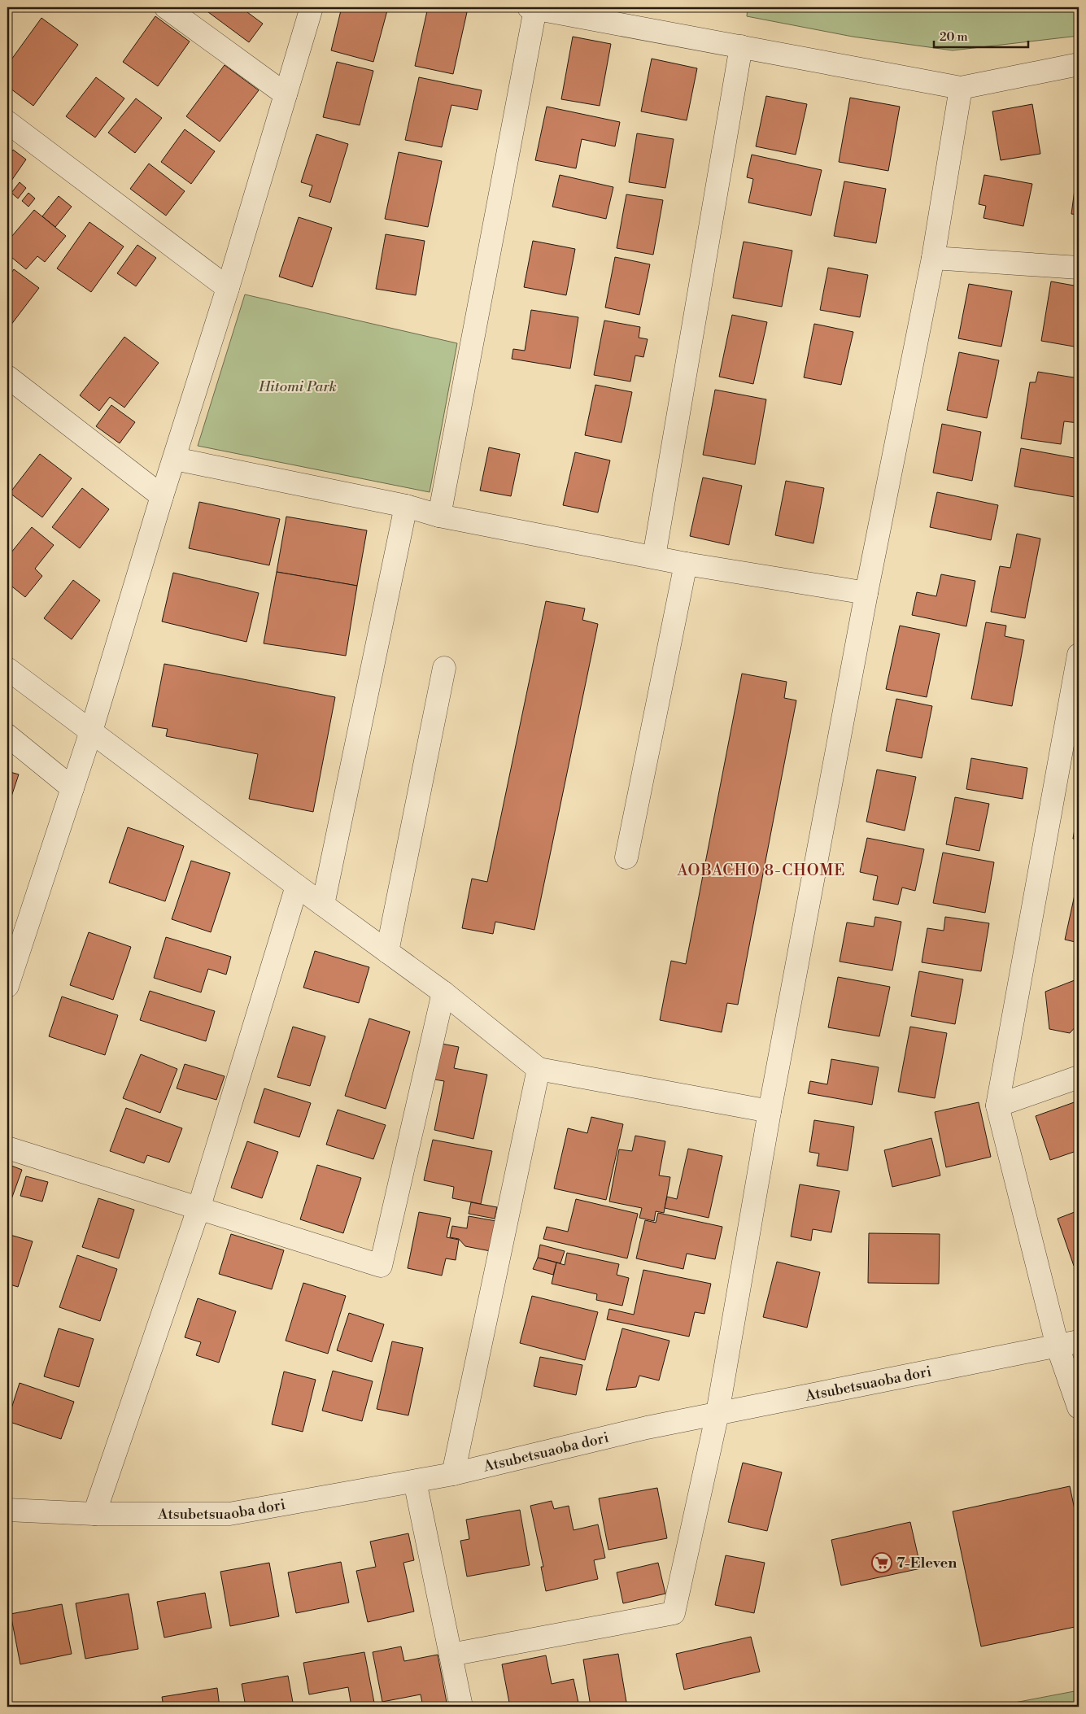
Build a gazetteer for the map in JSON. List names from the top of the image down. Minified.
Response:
{"streets":{"street":["Atsubetsuaoba dori"]},"districts":["AOBACHO 8-CHOME"],"parks":["Hitomi Park"],"places":{"supermarket":["7-Eleven"]},"scale_bar":"20 m"}
